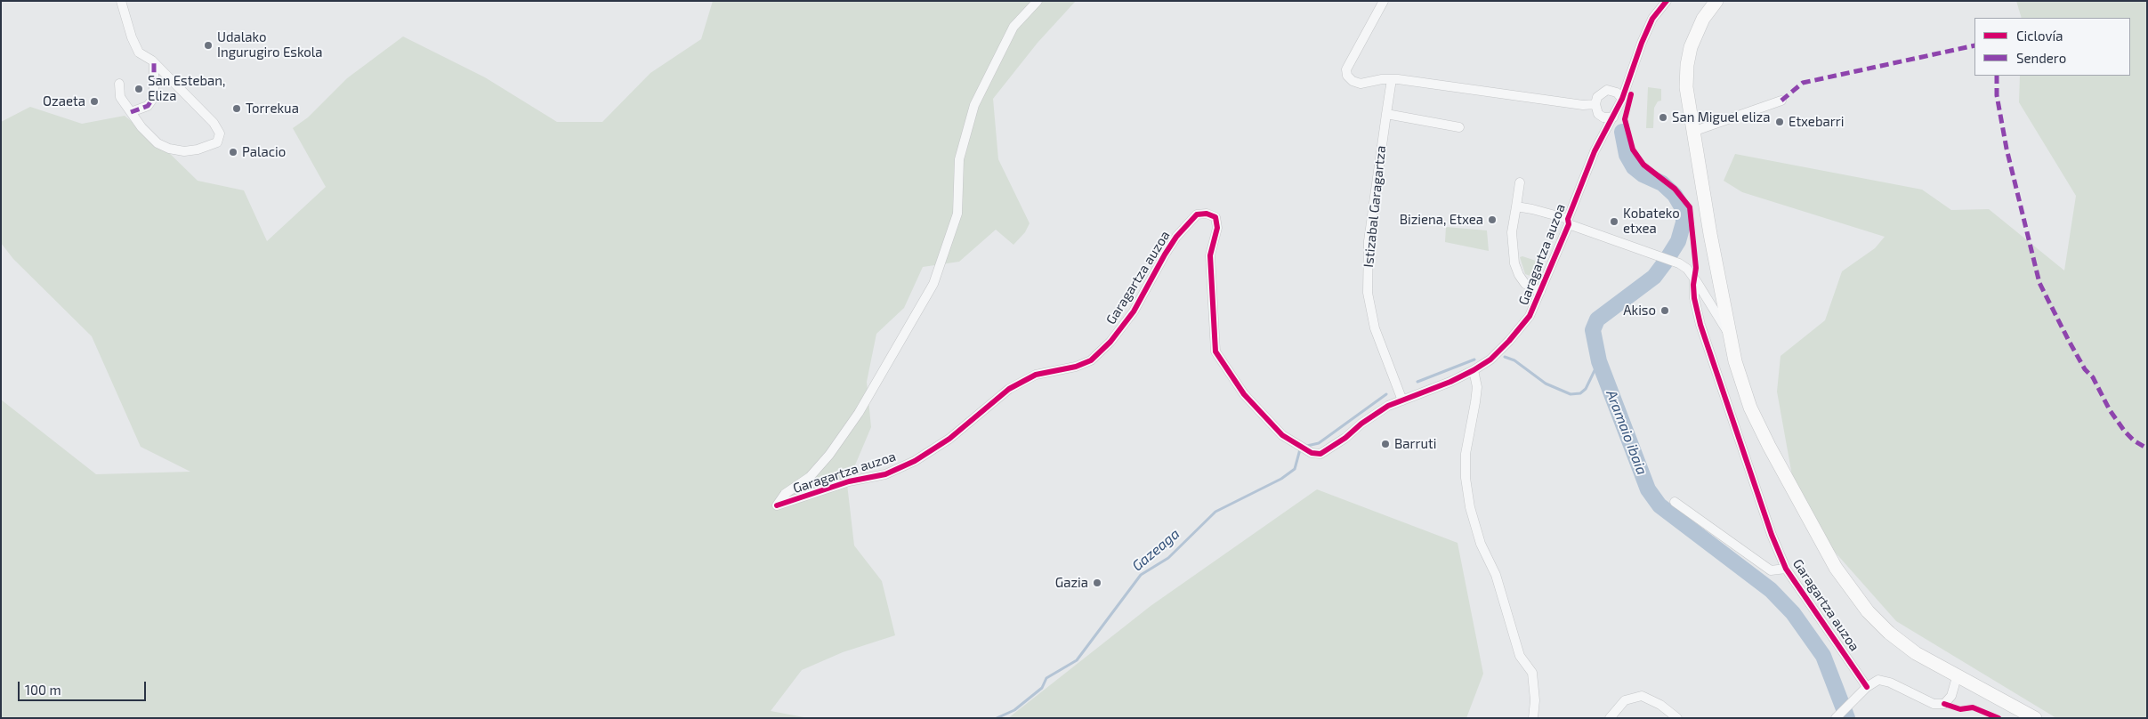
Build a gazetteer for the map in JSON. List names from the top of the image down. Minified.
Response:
{"streets":{"street":["Istizabal Garagartza","Garagartza auzoa"]},"crossings":[["Istizabal Garagartza","Garagartza auzoa"]],"water":["Aramaio ibaia","Gazeaga"],"places":["Udalako Ingurugiro Eskola","San Esteban, Eliza","Ozaeta","Torrekua","San Miguel eliza","Etxebarri","Palacio","Biziena, Etxea","Kobateko etxea","Akiso","Barruti","Gazia"],"legend":["Ciclovía","Sendero"],"scale_bar":"100 m"}
